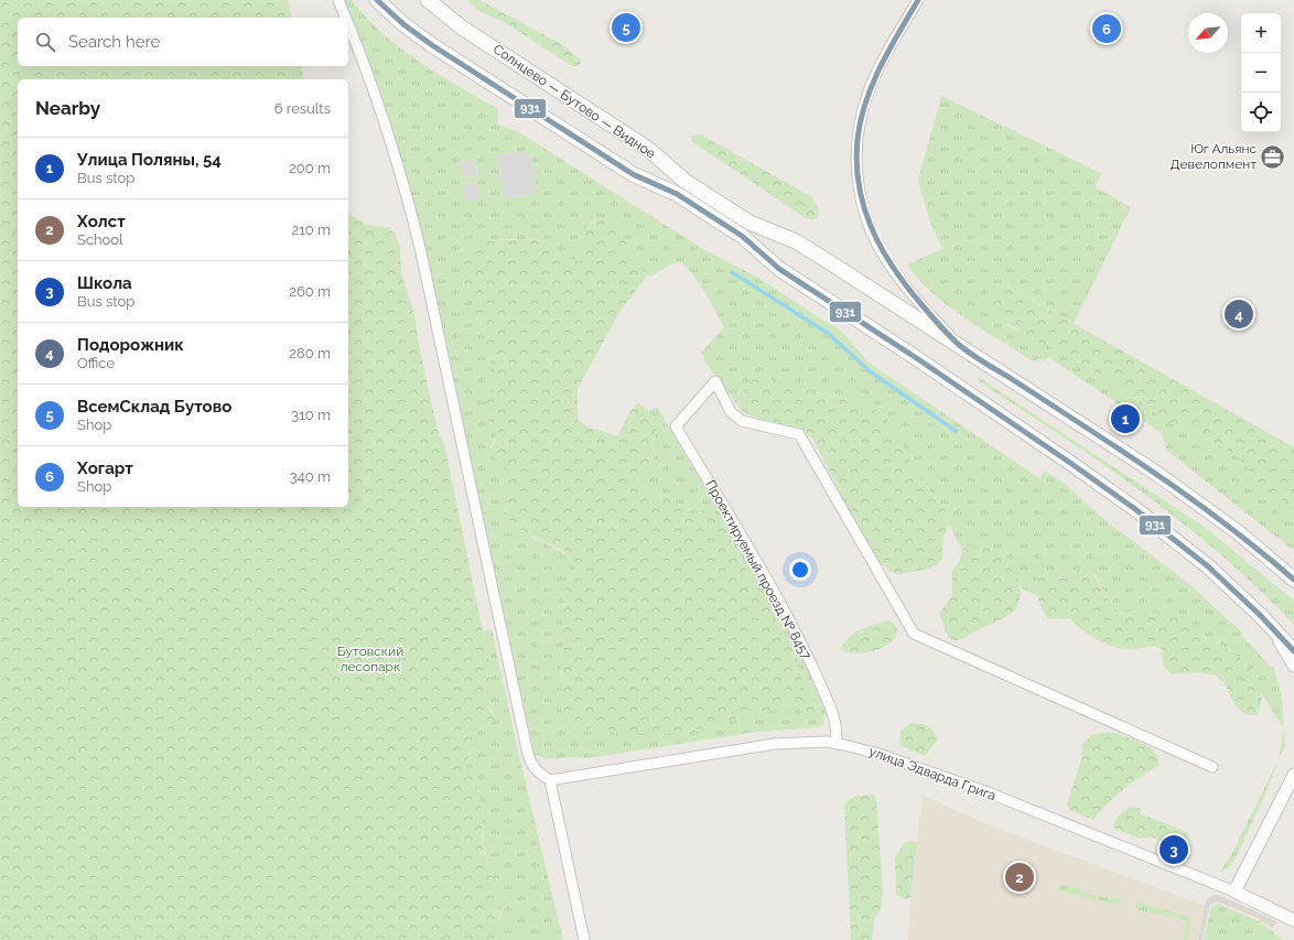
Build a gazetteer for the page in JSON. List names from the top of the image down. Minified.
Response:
{"streets":{"main road":["Солнцево — Бутово — Видное"],"street":["Проектируемый проезд № 8457","улица Эдварда Грига"]},"crossings":[["Проектируемый проезд № 8457","улица Эдварда Грига"]],"parks":["Бутовский лесопарк"],"places":{"office":["Юг Альянс Девелопмент"]},"lines":["transit line 931"],"north":"bottom left","page":{"pins":["5","6","4","1","3","2"],"map_buttons":["+","−"],"search":"Search here","heading":["Nearby","6 results"],"list":[{"mark":"1","name":"Улица Поляны, 54","note":"Bus stop","value":"200 m"},{"mark":"2","name":"Холст","note":"School","value":"210 m"},{"mark":"3","name":"Школа","note":"Bus stop","value":"260 m"},{"mark":"4","name":"Подорожник","note":"Office","value":"280 m"},{"mark":"5","name":"ВсемСклад Бутово","note":"Shop","value":"310 m"},{"mark":"6","name":"Хогарт","note":"Shop","value":"340 m"}]}}
